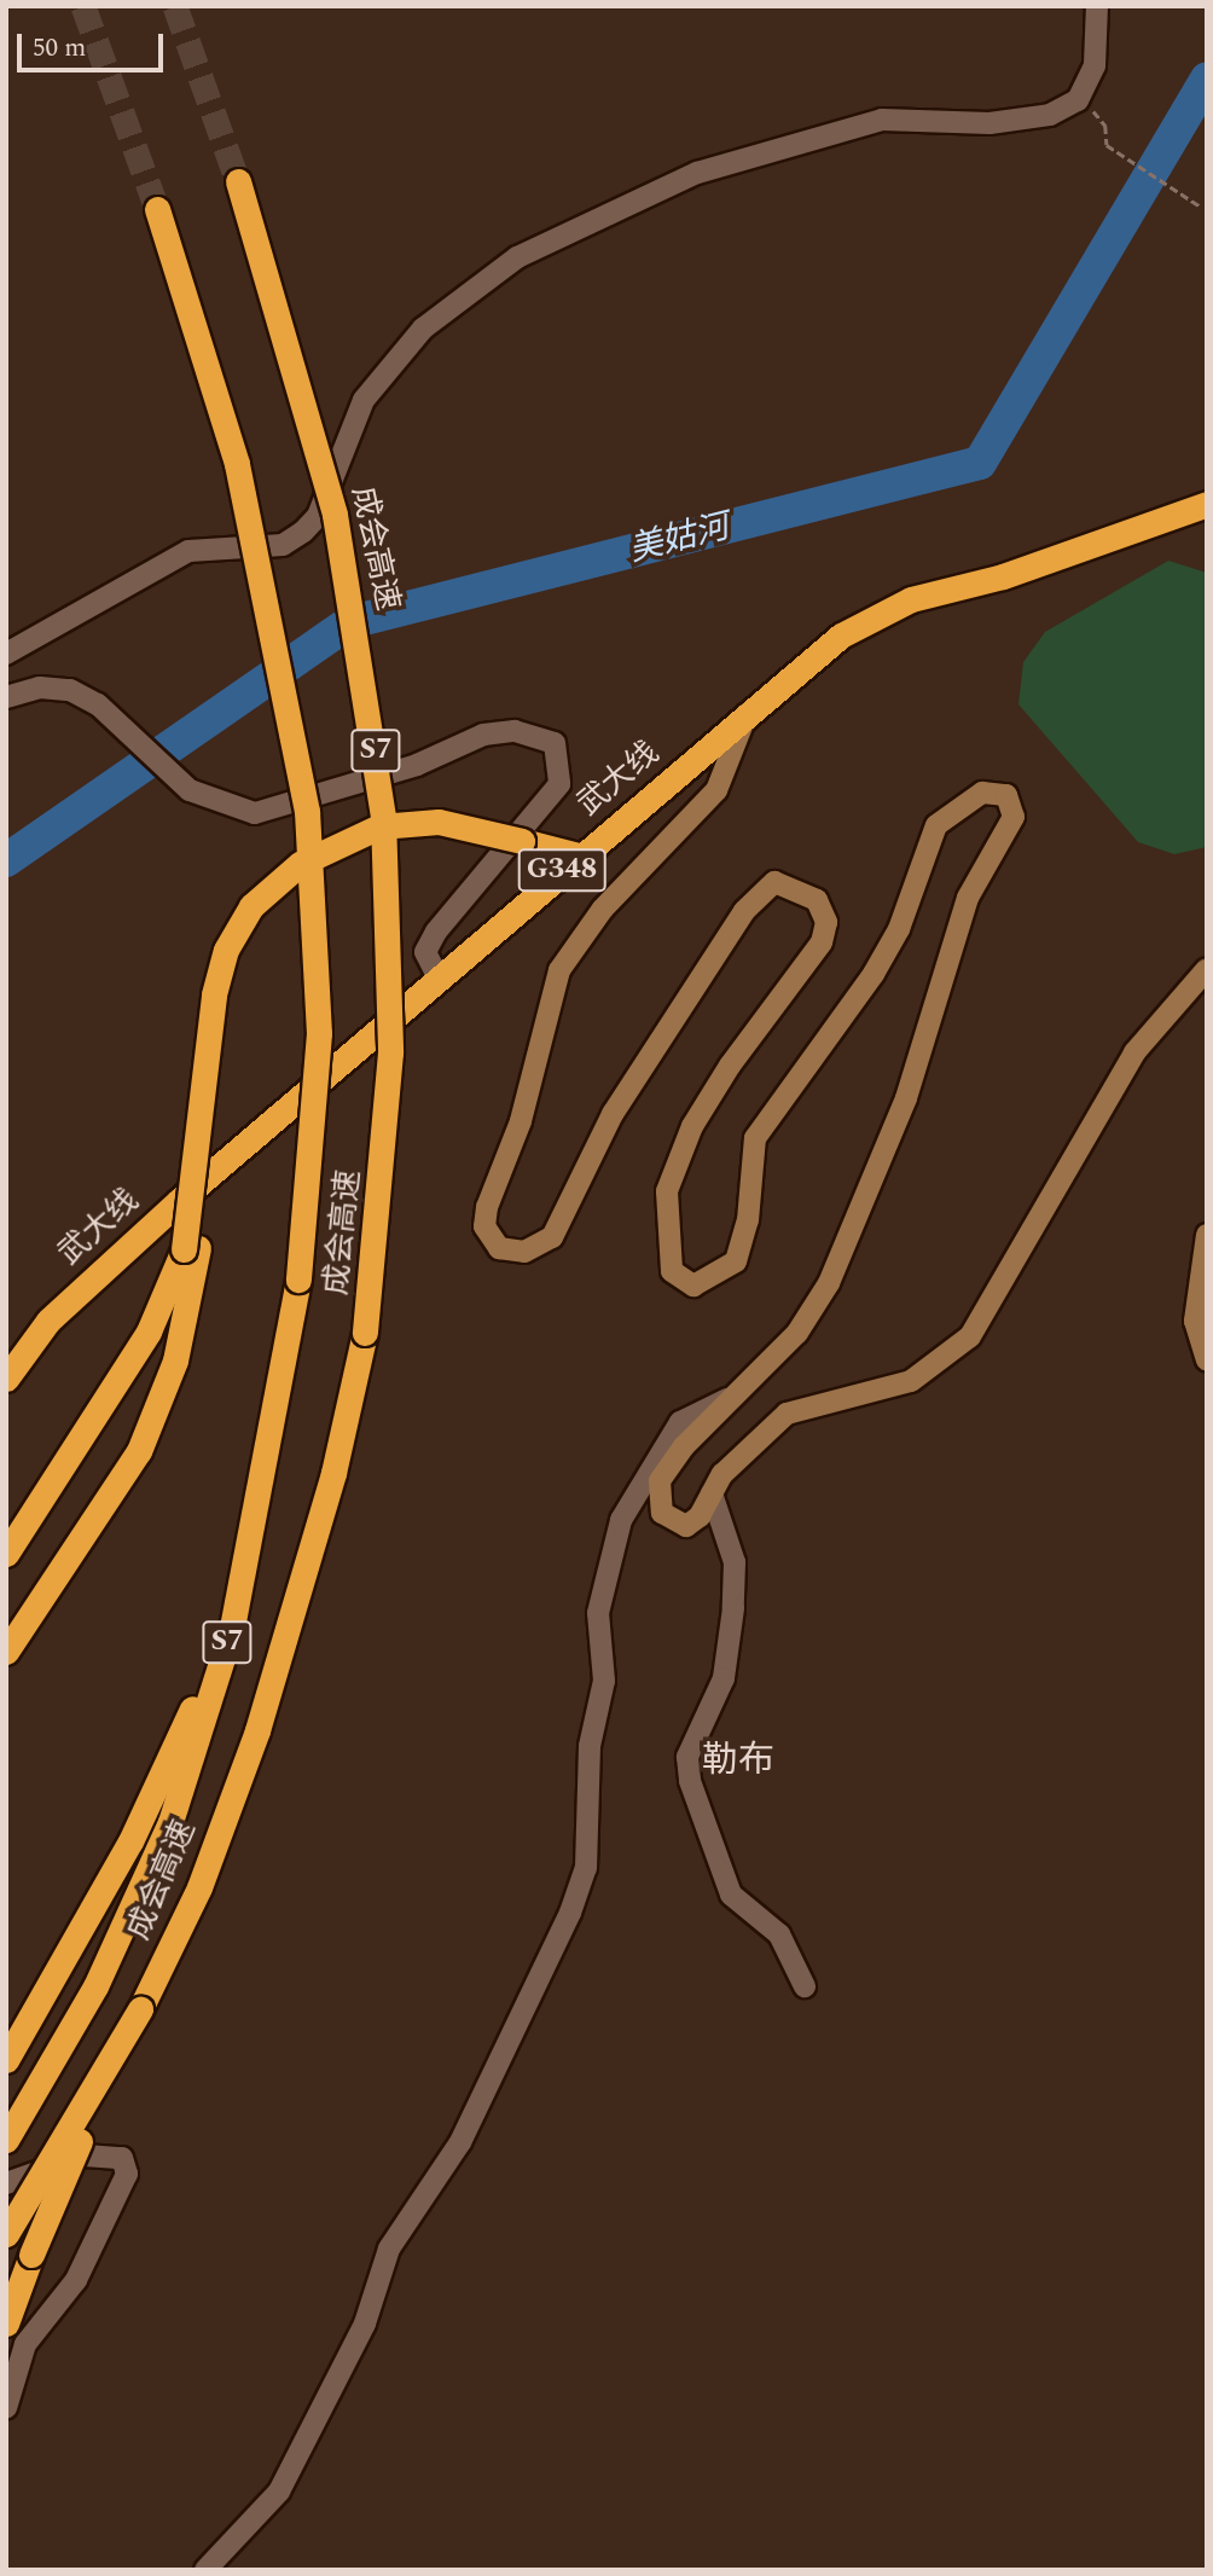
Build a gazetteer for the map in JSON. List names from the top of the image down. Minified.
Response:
{"streets":{"highway":["成会高速","S7","武大线","G348"]},"districts":["勒布"],"water":["美姑河"],"scale_bar":"50 m"}
